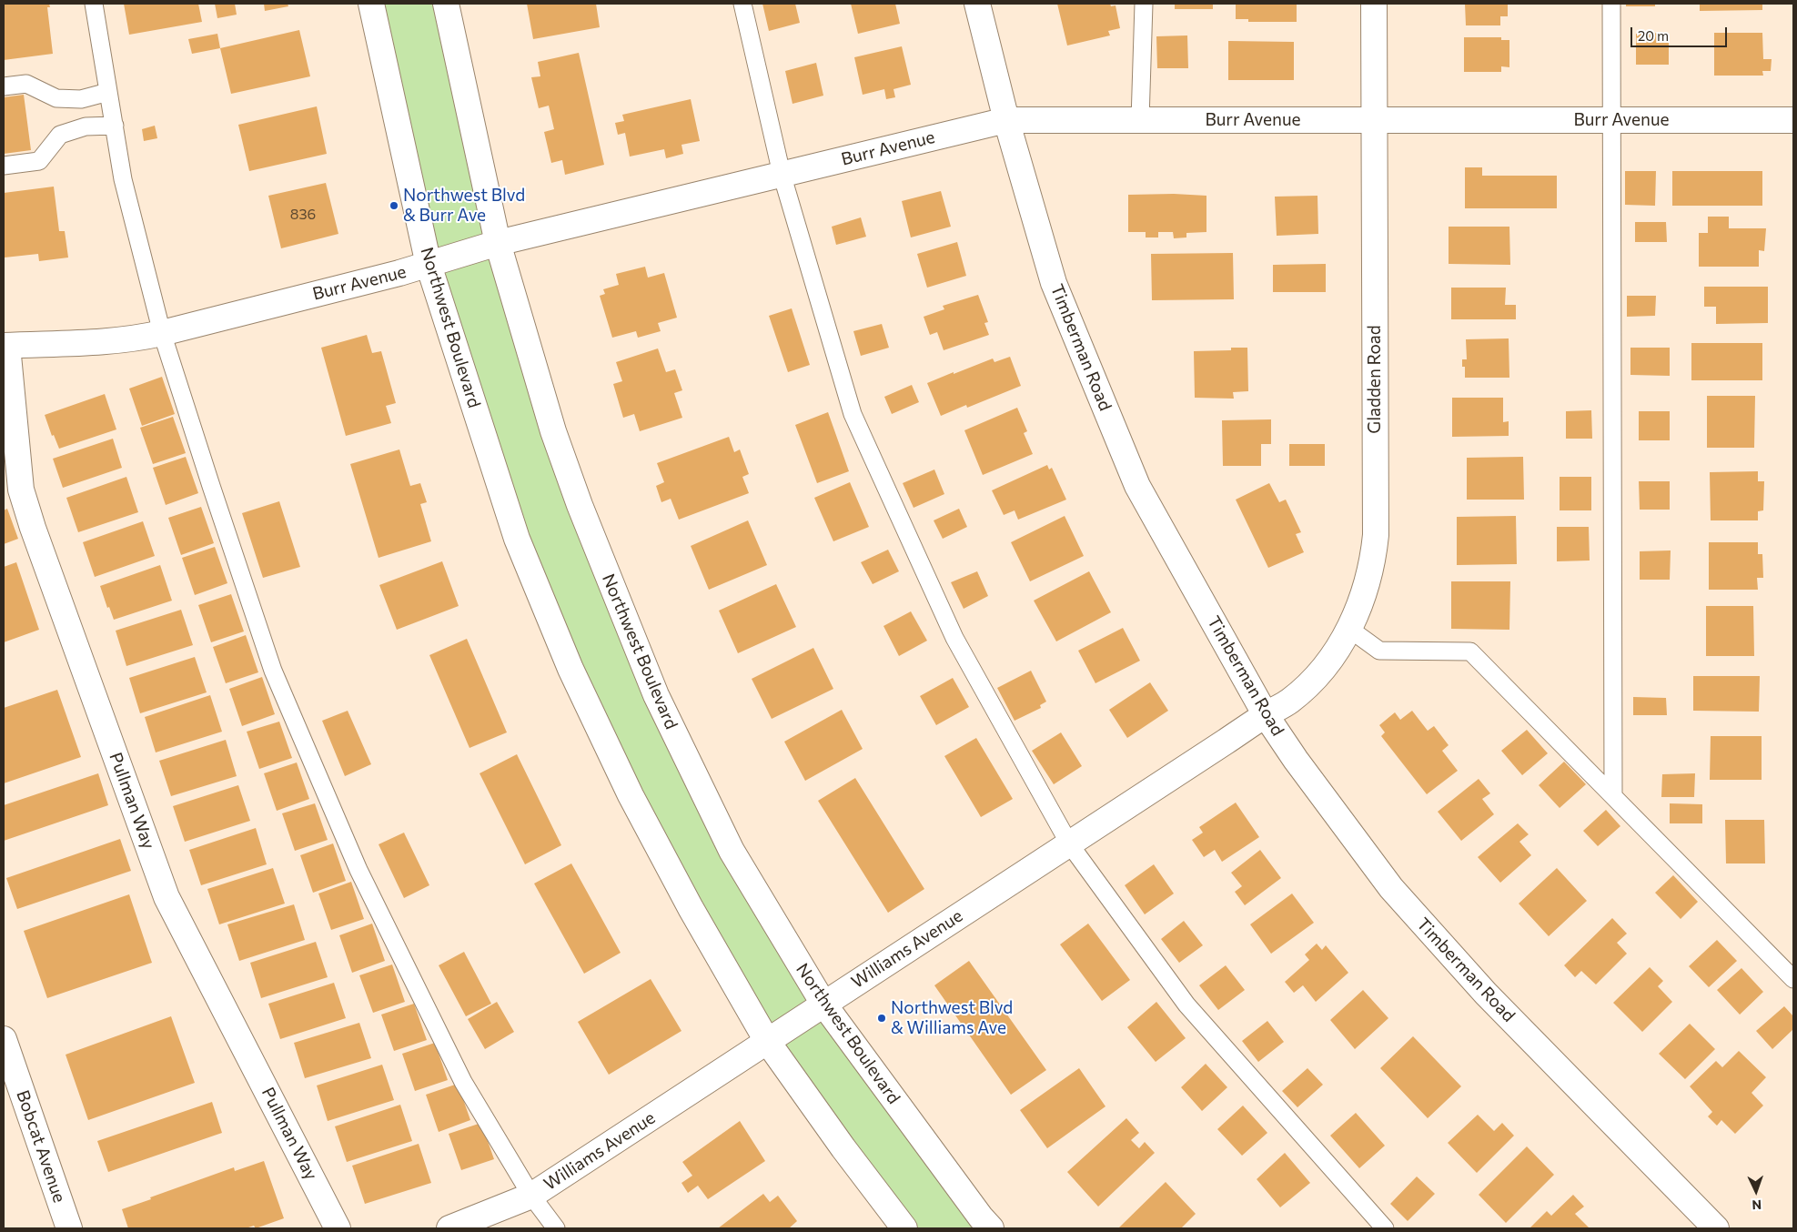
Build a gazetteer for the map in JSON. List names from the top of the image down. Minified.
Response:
{"streets":{"street":["Burr Avenue","Northwest Boulevard","Timberman Road","Gladden Road","Pullman Way","Williams Avenue","Bobcat Avenue"]},"crossings":[["Burr Avenue","Northwest Boulevard"],["Burr Avenue","Timberman Road"],["Burr Avenue","Gladden Road"],["Burr Avenue","Pullman Way"],["Northwest Boulevard","Williams Avenue"],["Timberman Road","Gladden Road"],["Timberman Road","Williams Avenue"],["Gladden Road","Williams Avenue"]],"places":["Northwest Blvd & Burr Ave","Northwest Blvd & Williams Ave"],"house_numbers":["836"],"scale_bar":"20 m","north":"bottom"}
